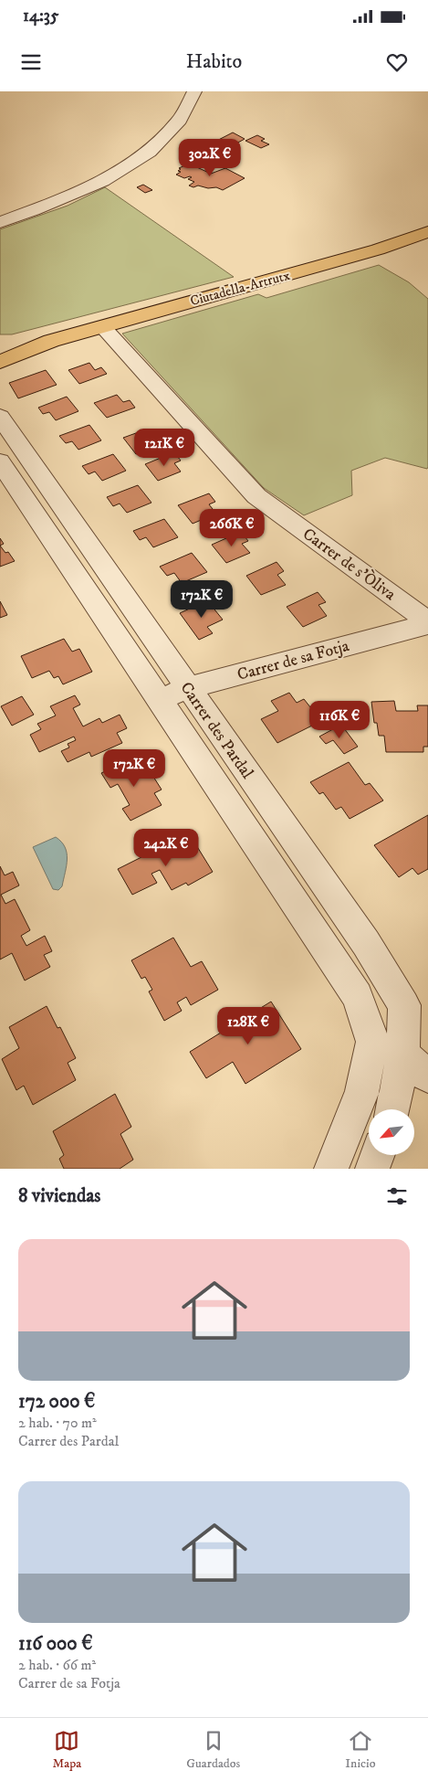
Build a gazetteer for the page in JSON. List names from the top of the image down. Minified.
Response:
{"streets":{"main road":["Ciutadella-Artrutx"],"street":["Carrer de s'Òliva","Carrer de sa Fotja","Carrer des Pardal"]},"crossings":[["Ciutadella-Artrutx","Carrer de s'Òliva"],["Carrer de s'Òliva","Carrer de sa Fotja"],["Carrer de sa Fotja","Carrer des Pardal"]],"north":"bottom left","page":{"status":"14:35","header":"Habito","price":["302K €","121K €","266K €","172K €","116K €","172K €","242K €","128K €"],"heading":"8 viviendas","list":[{"name":"172 000 €","note":"2 hab. · 70 m² · Carrer des Pardal"},{"name":"116 000 €","note":"2 hab. · 66 m² · Carrer de sa Fotja"}],"tabs":["Mapa","Guardados","Inicio"]}}
